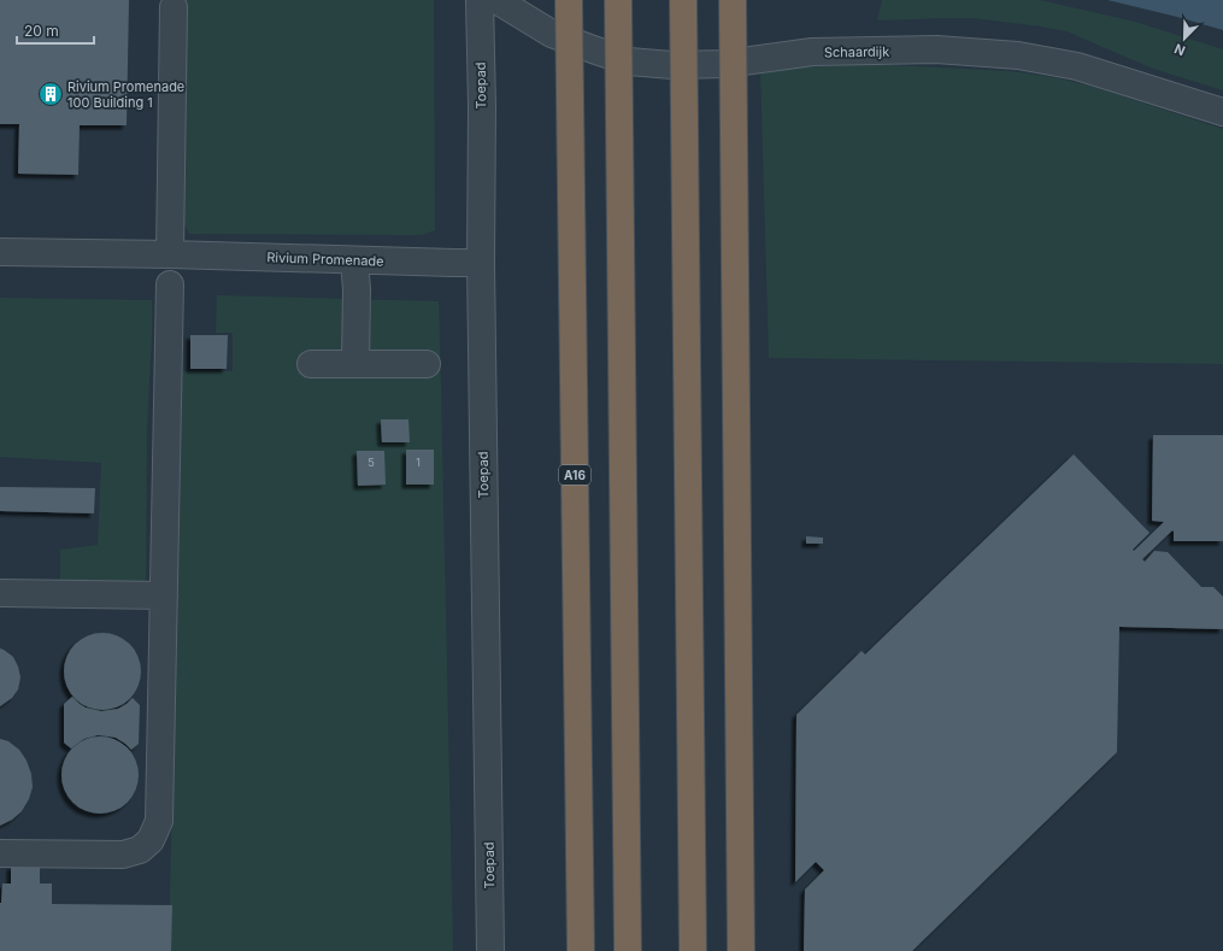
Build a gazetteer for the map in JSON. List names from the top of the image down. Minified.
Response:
{"streets":{"highway":["A16"],"street":["Schaardijk","Toepad","Rivium Promenade"]},"crossings":[["Toepad","Rivium Promenade"]],"places":{"building":["Rivium Promenade 100 Building 1"]},"house_numbers":["5","1"],"scale_bar":"20 m","north":"bottom left"}
